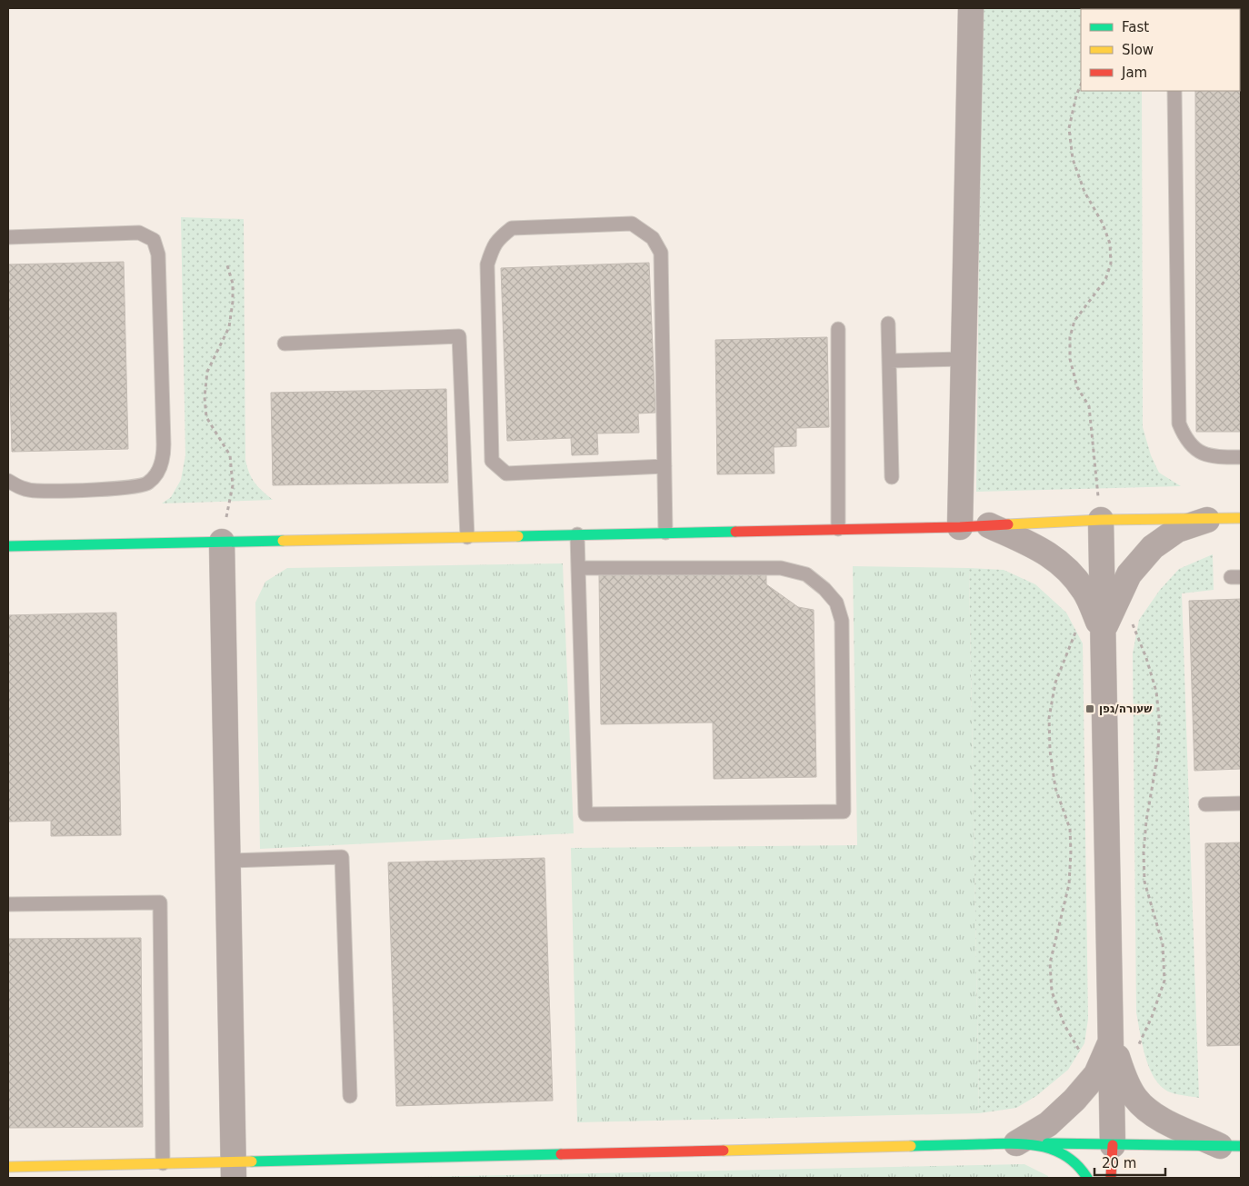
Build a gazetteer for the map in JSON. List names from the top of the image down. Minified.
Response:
{"places":{"transit":["שעורה/גפן"]},"legend":["Fast","Slow","Jam"],"scale_bar":"20 m"}
